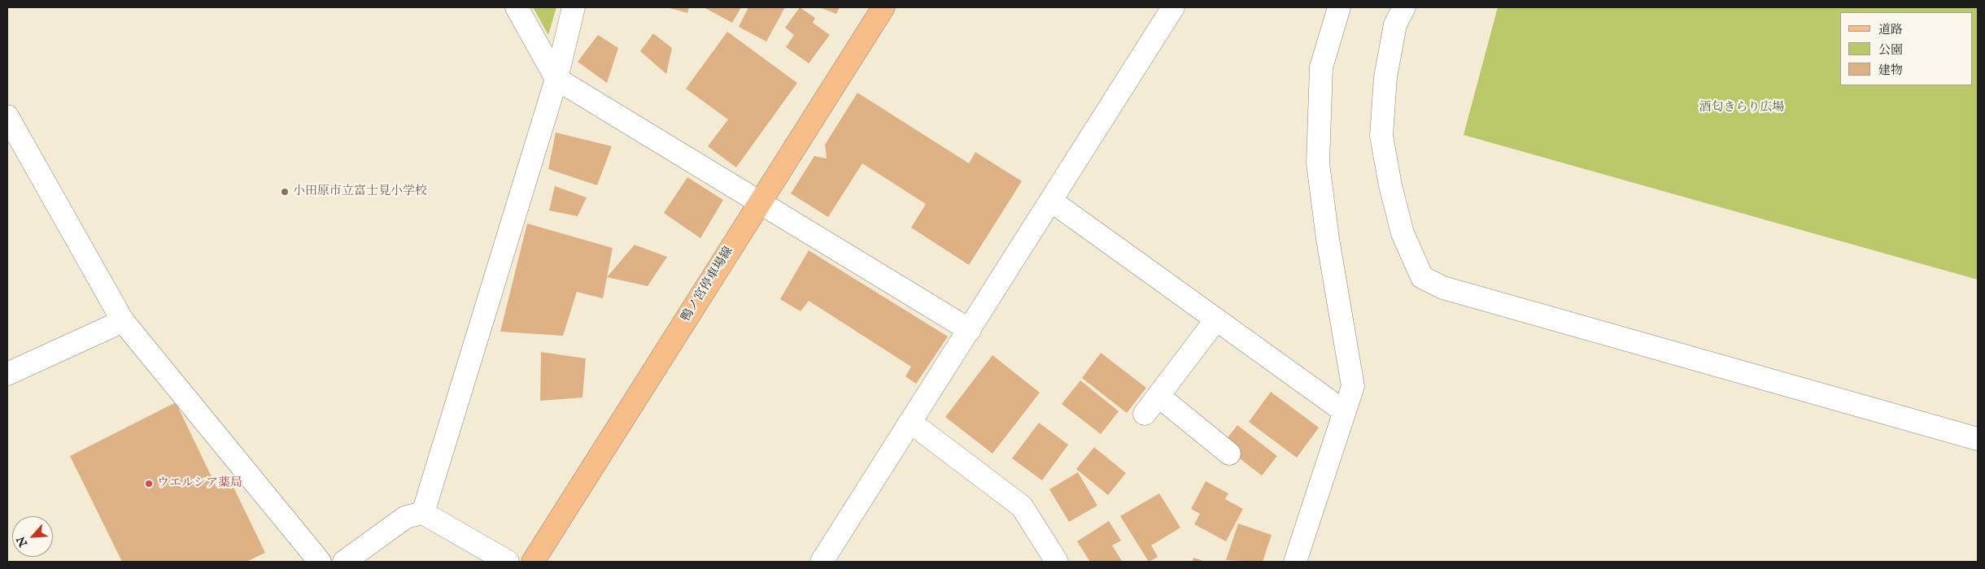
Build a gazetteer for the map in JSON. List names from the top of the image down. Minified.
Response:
{"streets":{"main road":["鴨ノ宮停車場線"]},"parks":["酒匂きらり広場"],"places":["小田原市立富士見小学校","ウエルシア薬局"],"legend":["道路","公園","建物"],"north":"bottom left"}
